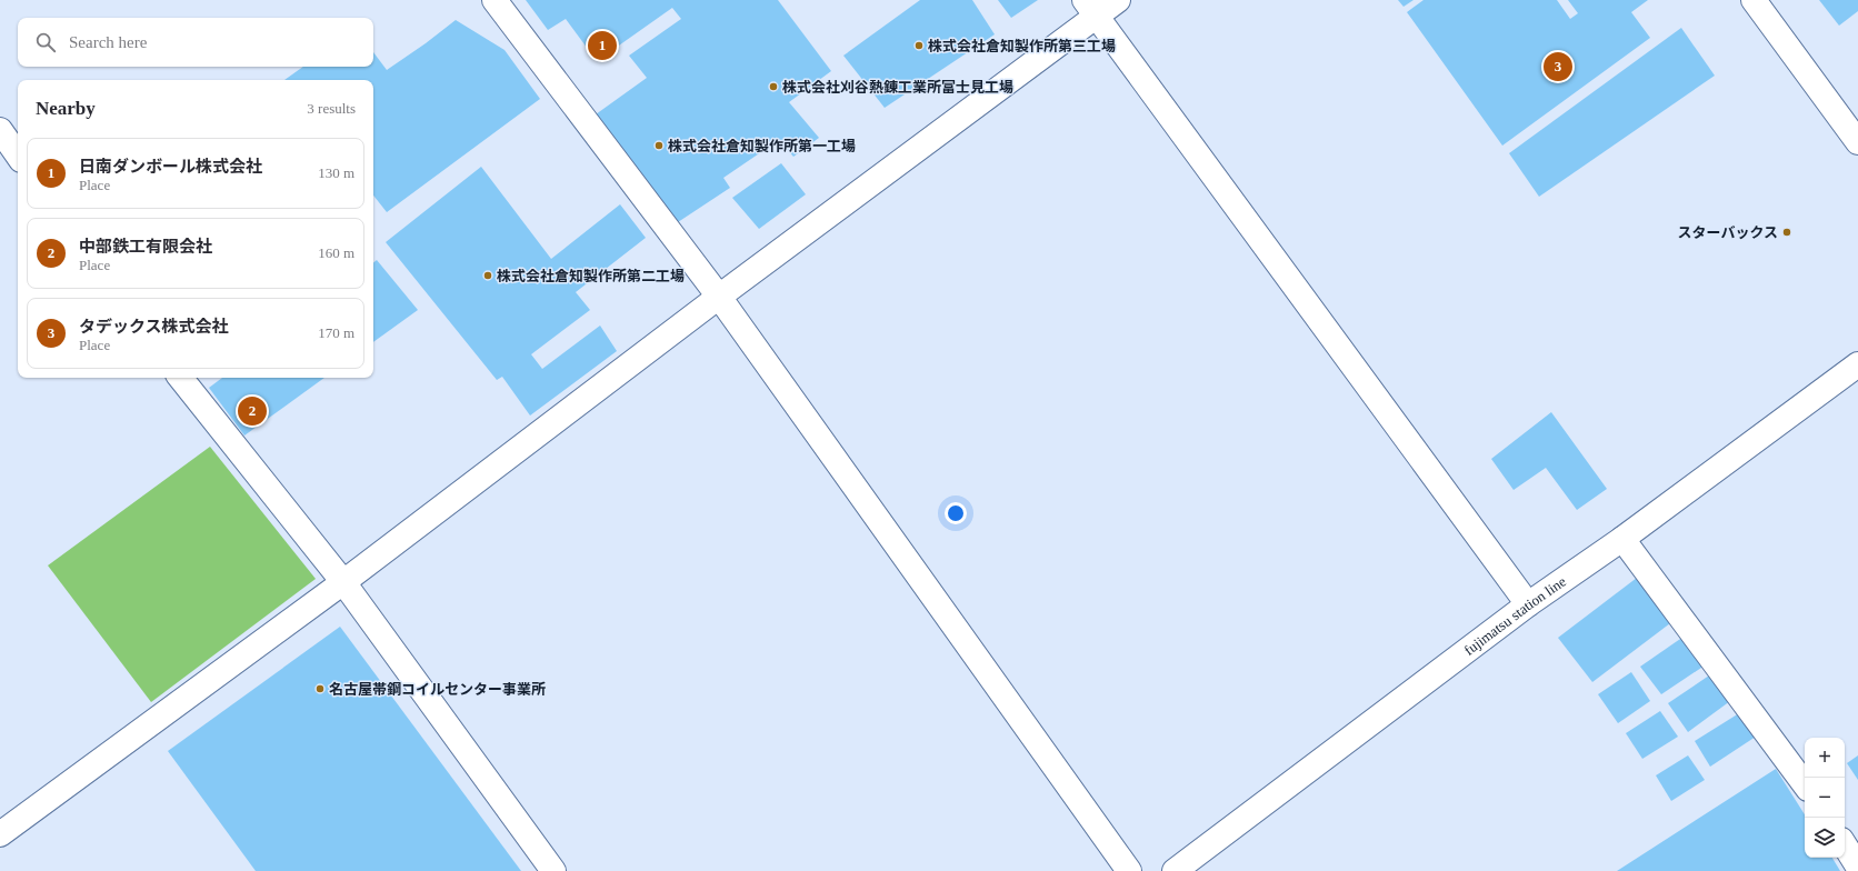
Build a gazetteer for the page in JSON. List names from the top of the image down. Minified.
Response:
{"streets":{"street":["fujimatsu station line"]},"places":["株式会社倉知製作所第三工場","株式会社刈谷熱錬工業所富士見工場","株式会社倉知製作所第一工場","スターバックス","株式会社倉知製作所第二工場","名古屋帯鋼コイルセンター事業所"],"page":{"search":"Search here","pins":["1","3","2"],"heading":["Nearby","3 results"],"list":[{"mark":"1","name":"日南ダンボール株式会社","note":"Place","value":"130 m"},{"mark":"2","name":"中部鉄工有限会社","note":"Place","value":"160 m"},{"mark":"3","name":"タデックス株式会社","note":"Place","value":"170 m"}],"map_buttons":["+","−"]}}
